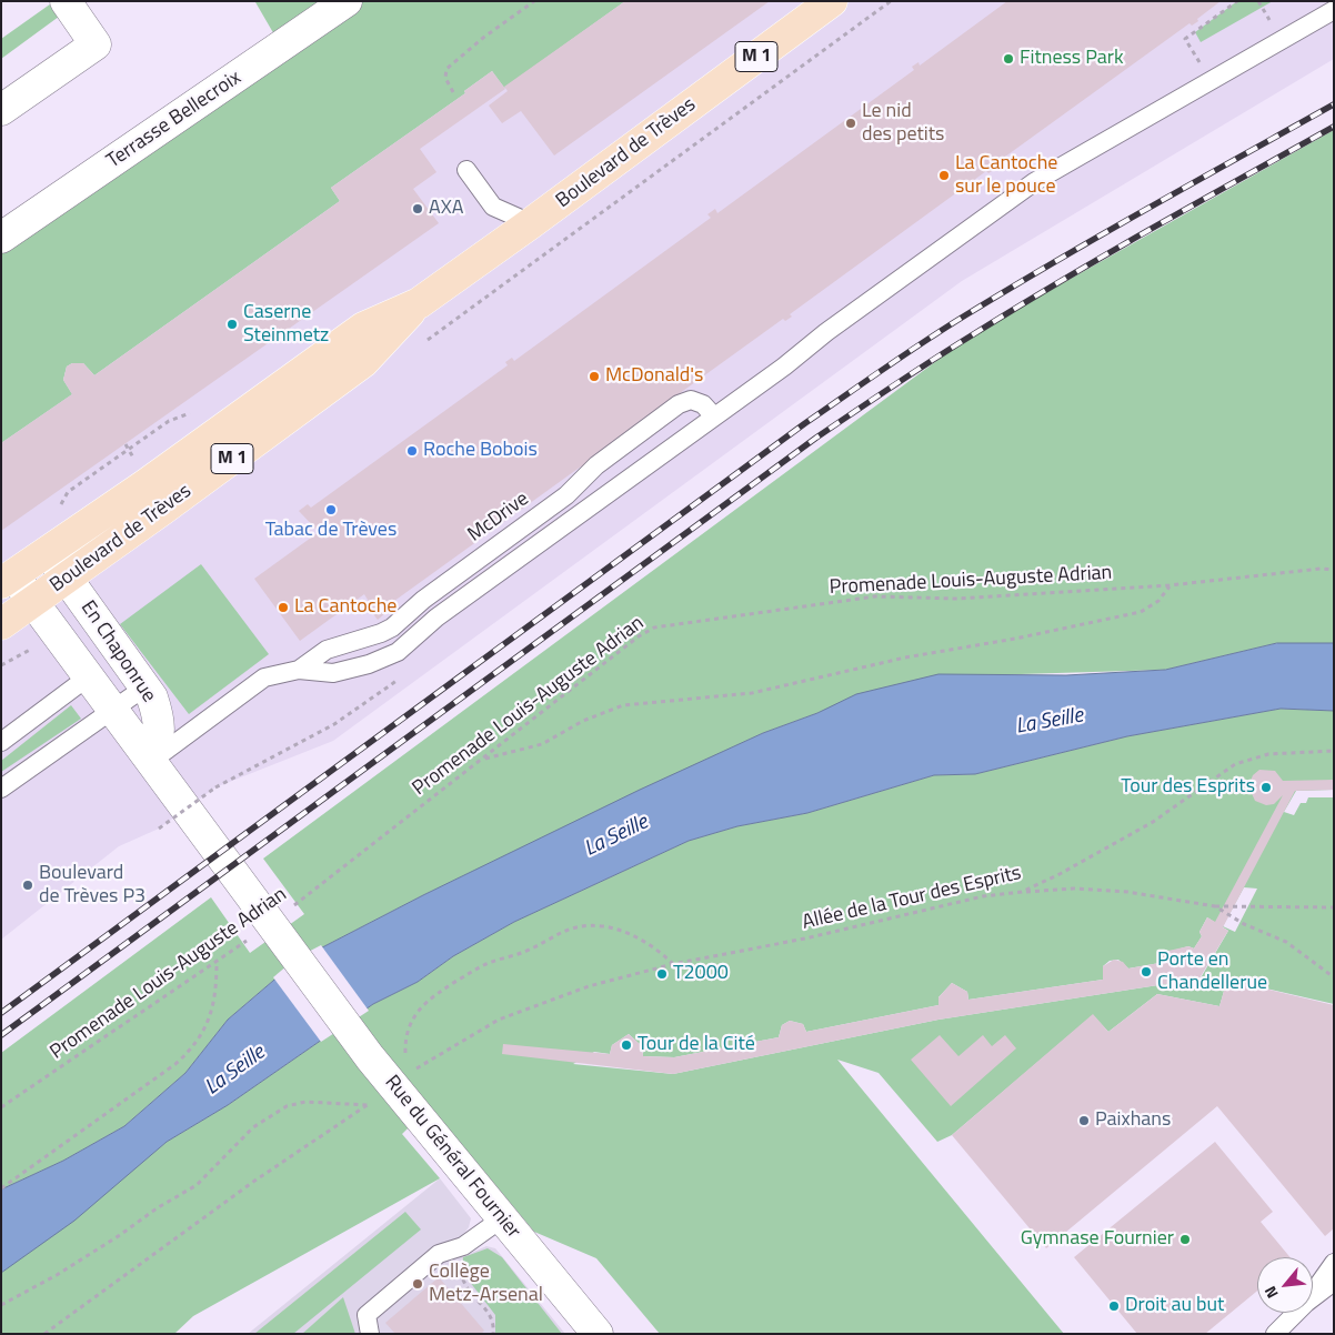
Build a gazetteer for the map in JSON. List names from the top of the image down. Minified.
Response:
{"streets":{"main road":["M 1","Boulevard de Trèves"],"street":["Terrasse Bellecroix","En Chaponrue","Rue du Général Fournier"],"lane":["McDrive"],"path":["Promenade Louis-Auguste Adrian","Allée de la Tour des Esprits"]},"crossings":[["Boulevard de Trèves","En Chaponrue"],["Promenade Louis-Auguste Adrian","En Chaponrue"],["Promenade Louis-Auguste Adrian","Rue du Général Fournier"],["En Chaponrue","Rue du Général Fournier"]],"water":["La Seille"],"places":["Fitness Park","Le nid des petits","La Cantoche sur le pouce","AXA","Caserne Steinmetz","McDonald's","Roche Bobois","Tabac de Trèves","La Cantoche","Tour des Esprits","Boulevard de Trèves P3","Porte en Chandellerue","T2000","Tour de la Cité","Paixhans","Gymnase Fournier","Collège Metz-Arsenal","Droit au but"],"north":"bottom left"}
